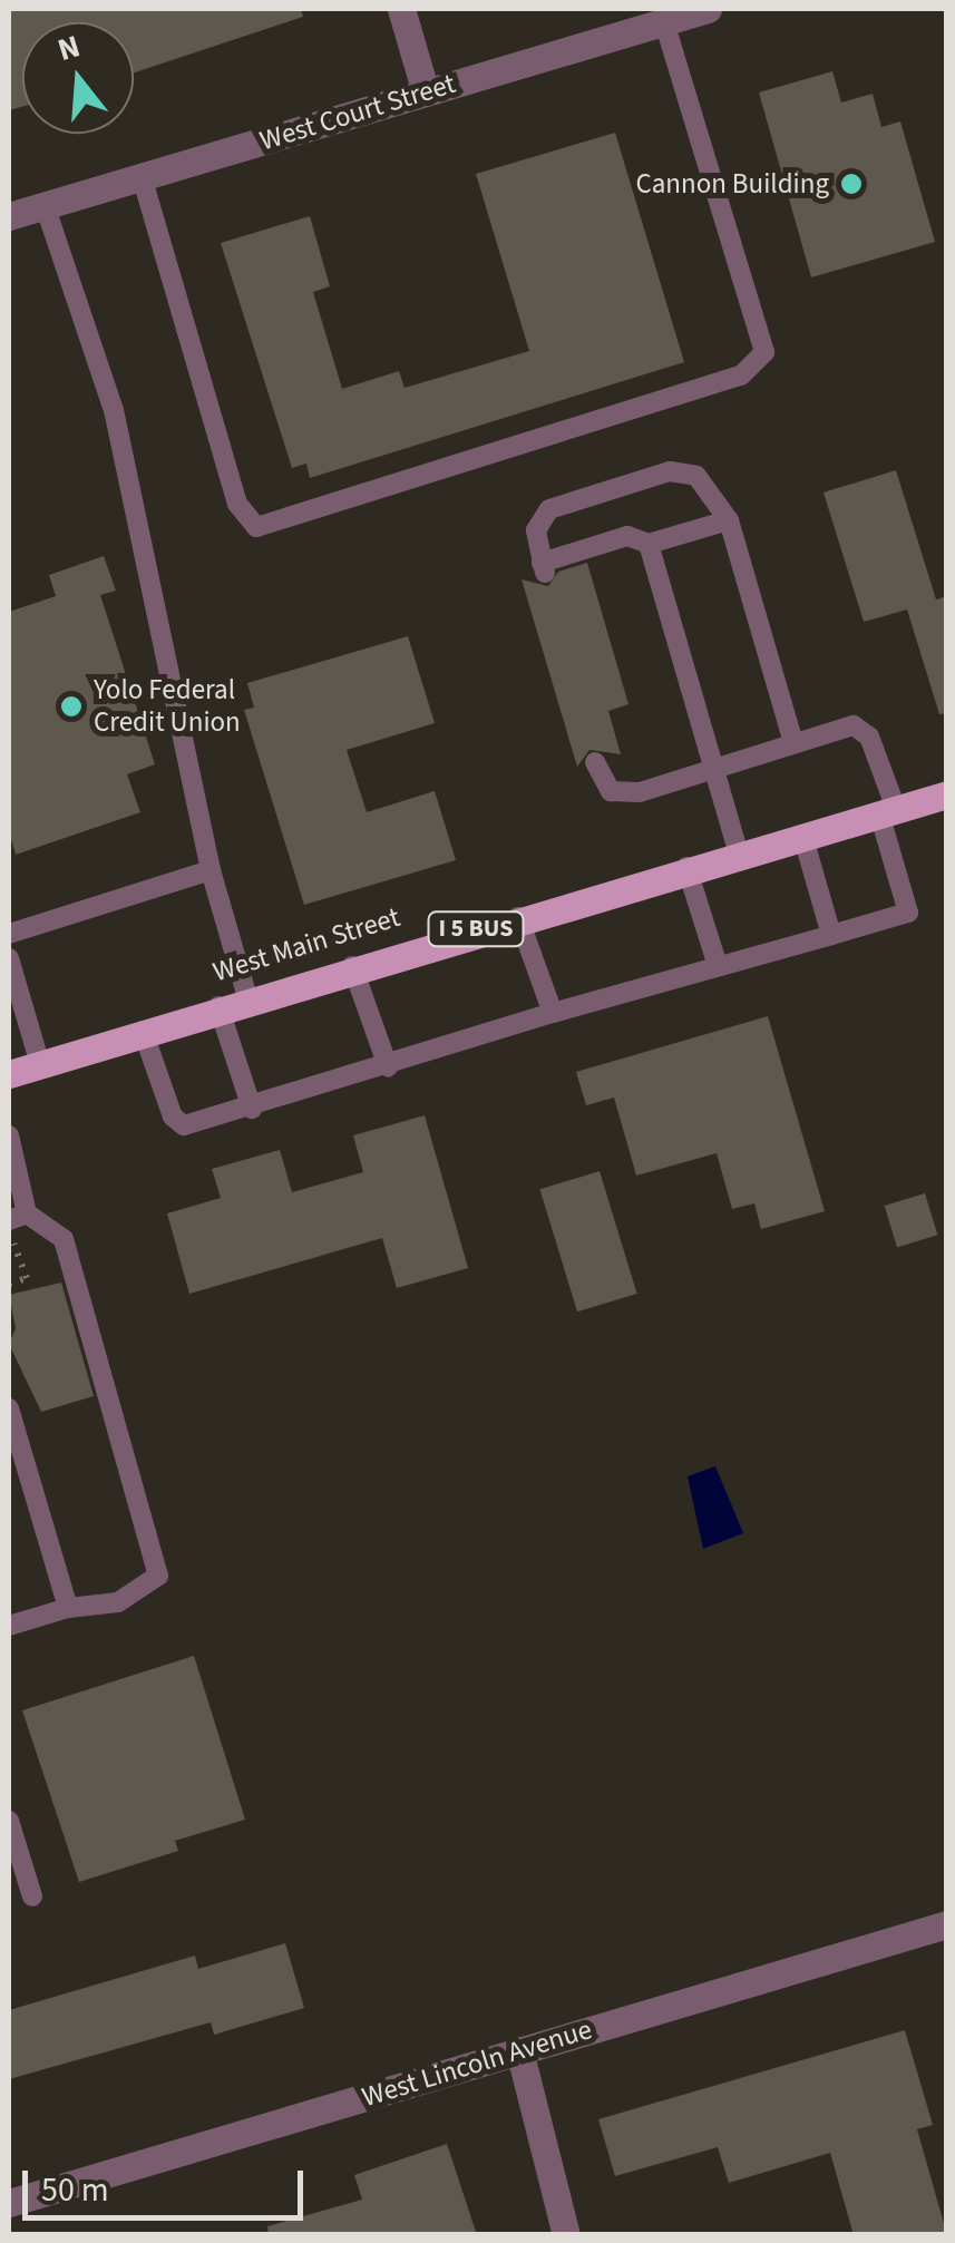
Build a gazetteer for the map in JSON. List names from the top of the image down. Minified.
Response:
{"streets":{"main road":["I 5 BUS","West Main Street"],"street":["West Court Street","West Lincoln Avenue"]},"places":["Cannon Building","Yolo Federal Credit Union"],"scale_bar":"50 m","north":"top"}
